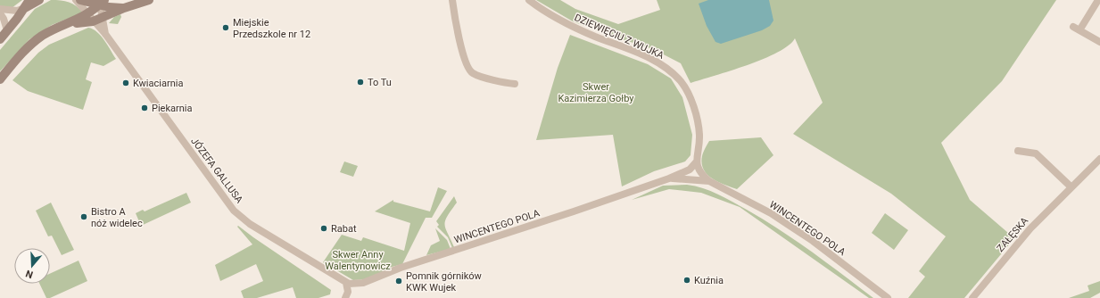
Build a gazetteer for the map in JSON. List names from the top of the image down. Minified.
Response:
{"streets":{"street":["DZIEWIĘCIU Z WUJKA","JÓZEFA GALLUSA","WINCENTEGO POLA","ZAŁĘSKA"]},"crossings":[["DZIEWIĘCIU Z WUJKA","WINCENTEGO POLA"],["JÓZEFA GALLUSA","WINCENTEGO POLA"]],"parks":["Skwer Kazimierza Gołby","Skwer Anny Walentynowicz"],"places":["Miejskie Przedszkole nr 12","To Tu","Kwiaciarnia","Piekarnia","Bistro A nóż widelec","Rabat","Kuźnia","Pomnik górników KWK Wujek"],"north":"bottom"}
